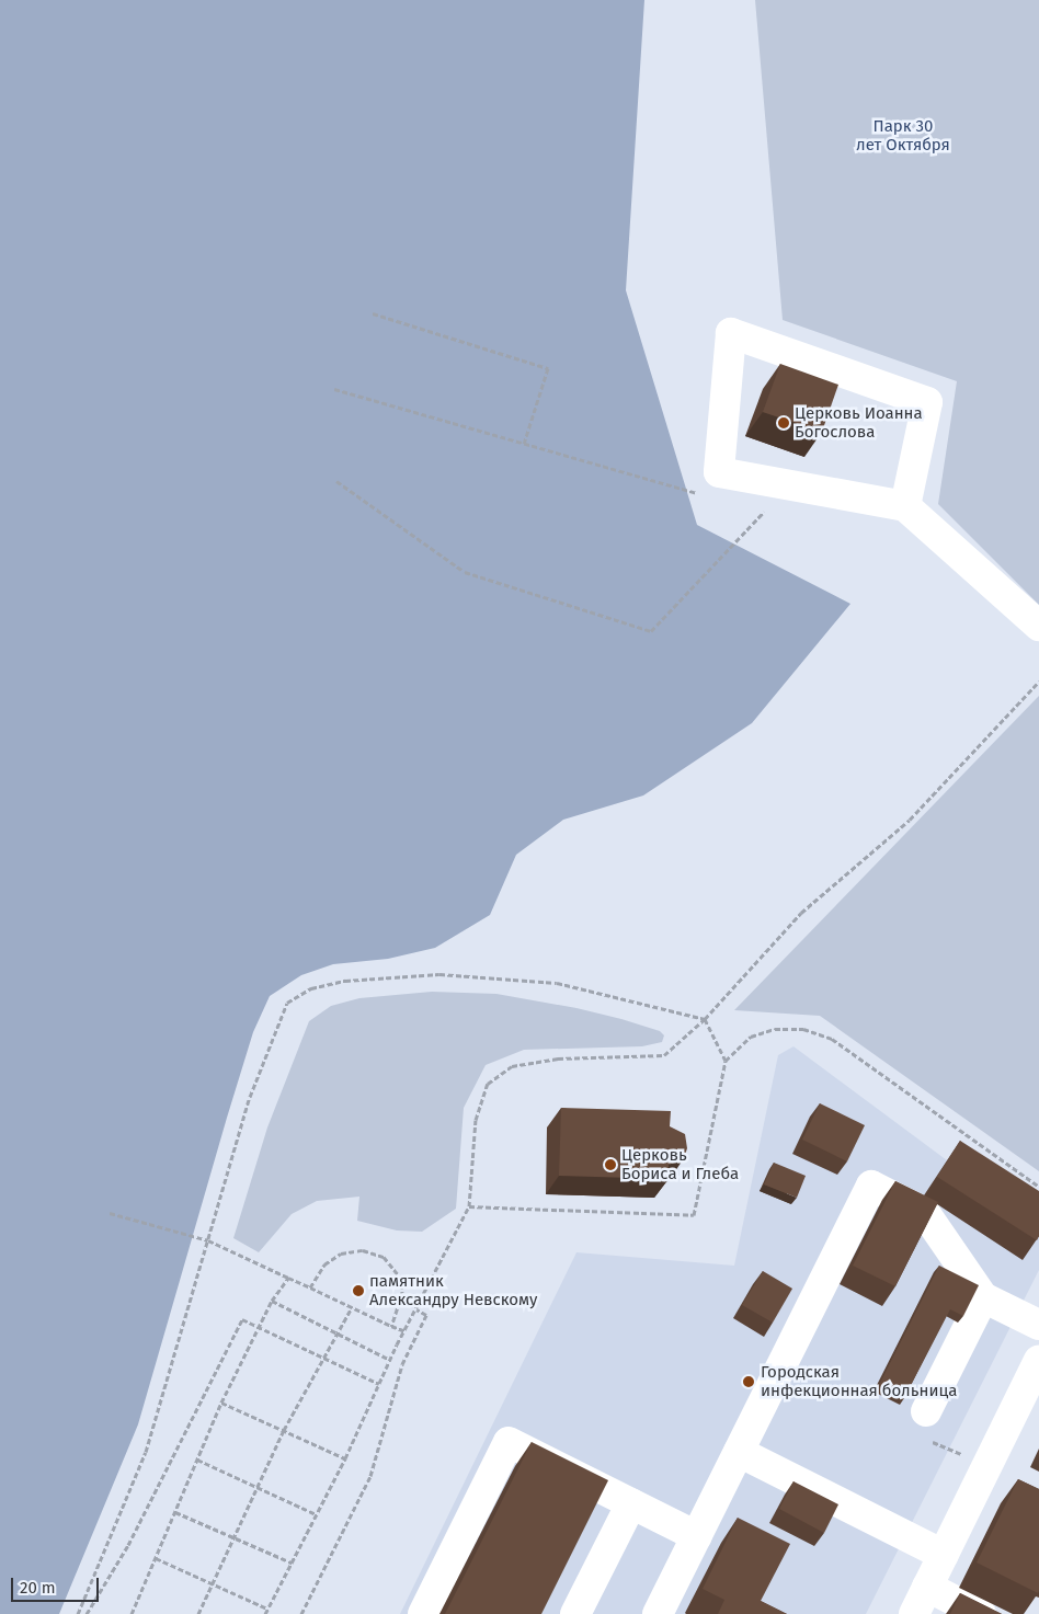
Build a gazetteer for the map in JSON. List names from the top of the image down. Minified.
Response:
{"parks":["Парк 30 лет Октября"],"places":["Церковь Иоанна Богослова","Церковь Бориса и Глеба","памятник Александру Невскому","Городская инфекционная больница"],"scale_bar":"20 m"}
